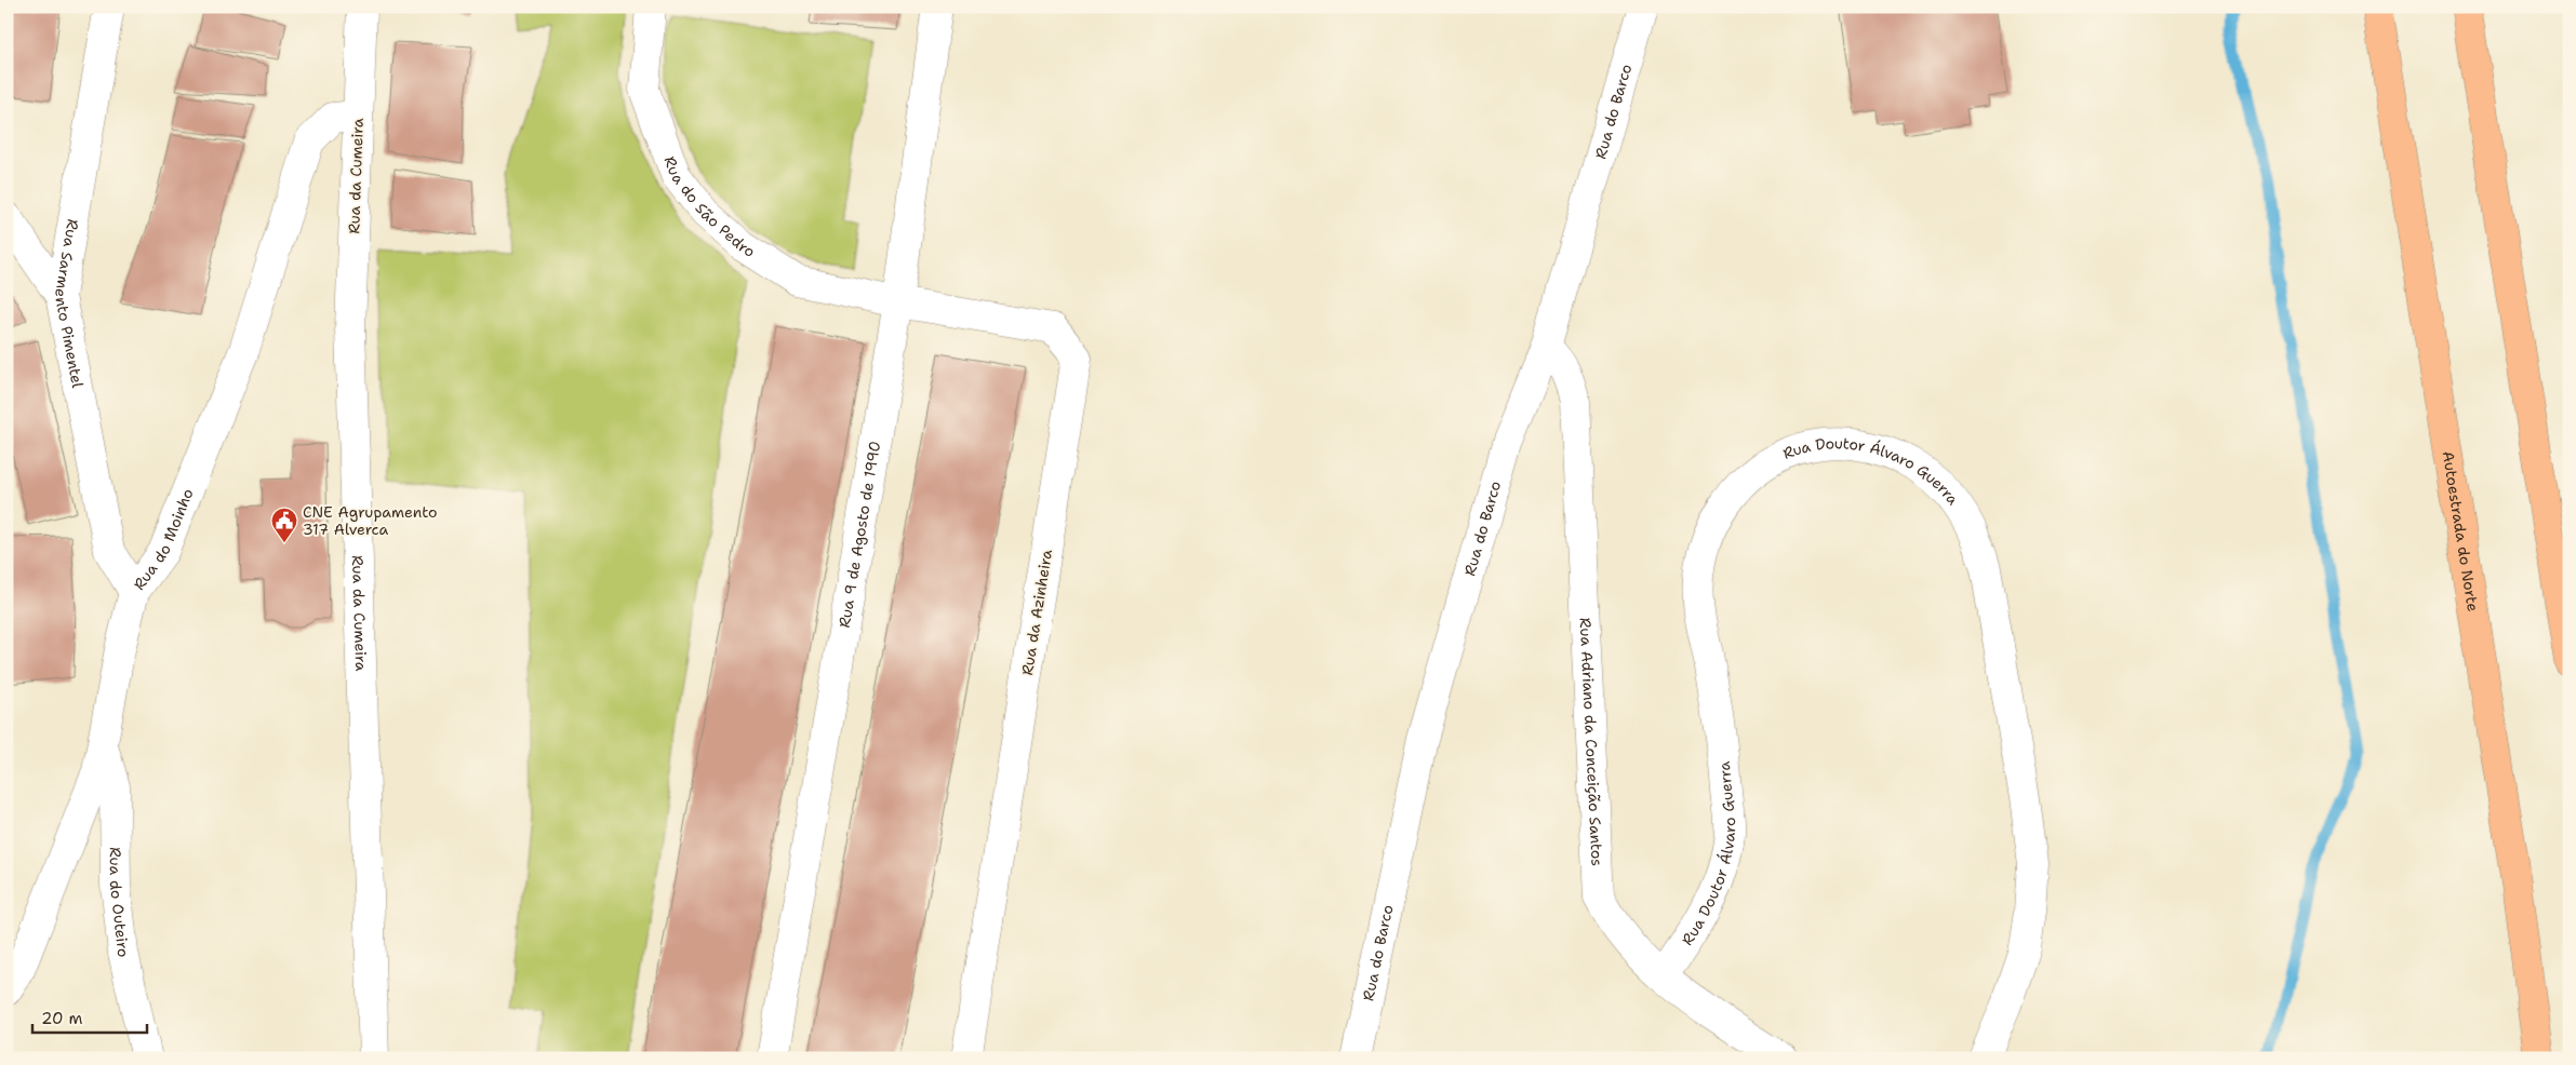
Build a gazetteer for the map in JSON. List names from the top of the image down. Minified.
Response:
{"streets":{"highway":["Autoestrada do Norte"],"street":["Rua do Barco","Rua da Cumeira","Rua do São Pedro","Rua Sarmento Pimentel","Rua Doutor Álvaro Guerra","Rua 9 de Agosto de 1990","Rua do Moinho","Rua da Azinheira","Rua Adriano da Conceição Santos","Rua do Outeiro"]},"crossings":[["Rua do Barco","Rua Adriano da Conceição Santos"],["Rua da Cumeira","Rua do Moinho"],["Rua do São Pedro","Rua 9 de Agosto de 1990"],["Rua do São Pedro","Rua da Azinheira"],["Rua Sarmento Pimentel","Rua do Moinho"],["Rua Doutor Álvaro Guerra","Rua Adriano da Conceição Santos"],["Rua 9 de Agosto de 1990","Rua da Azinheira"],["Rua do Moinho","Rua do Outeiro"]],"places":{"public building":["CNE Agrupamento 317 Alverca"]},"scale_bar":"20 m"}
